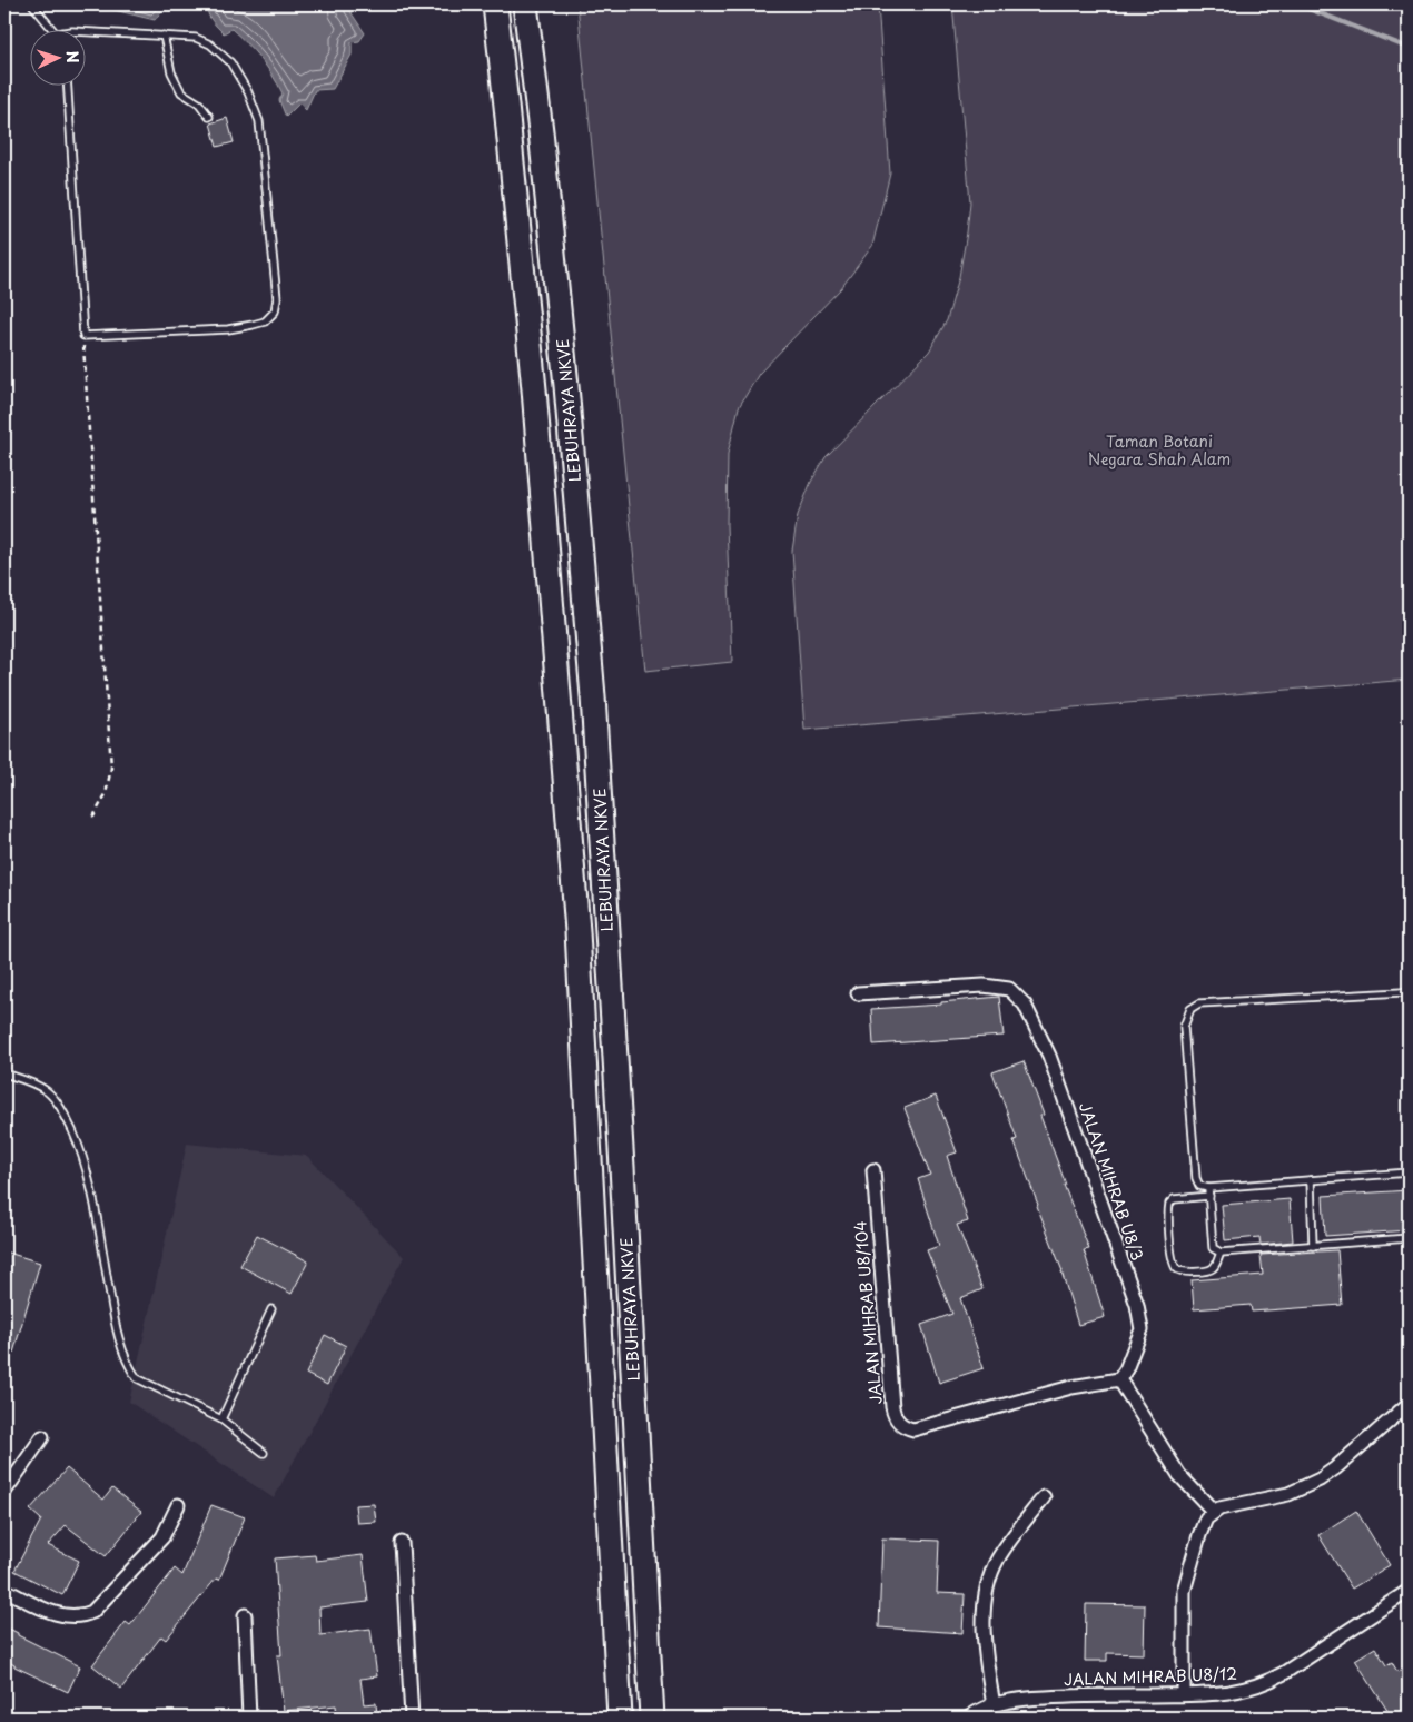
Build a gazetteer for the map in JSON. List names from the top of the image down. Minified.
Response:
{"streets":{"highway":["LEBUHRAYA NKVE"],"street":["JALAN MIHRAB U8/3","JALAN MIHRAB U8/104","JALAN MIHRAB U8/12"]},"crossings":[["JALAN MIHRAB U8/3","JALAN MIHRAB U8/104"]],"parks":["Taman Botani Negara Shah Alam"],"north":"right"}
